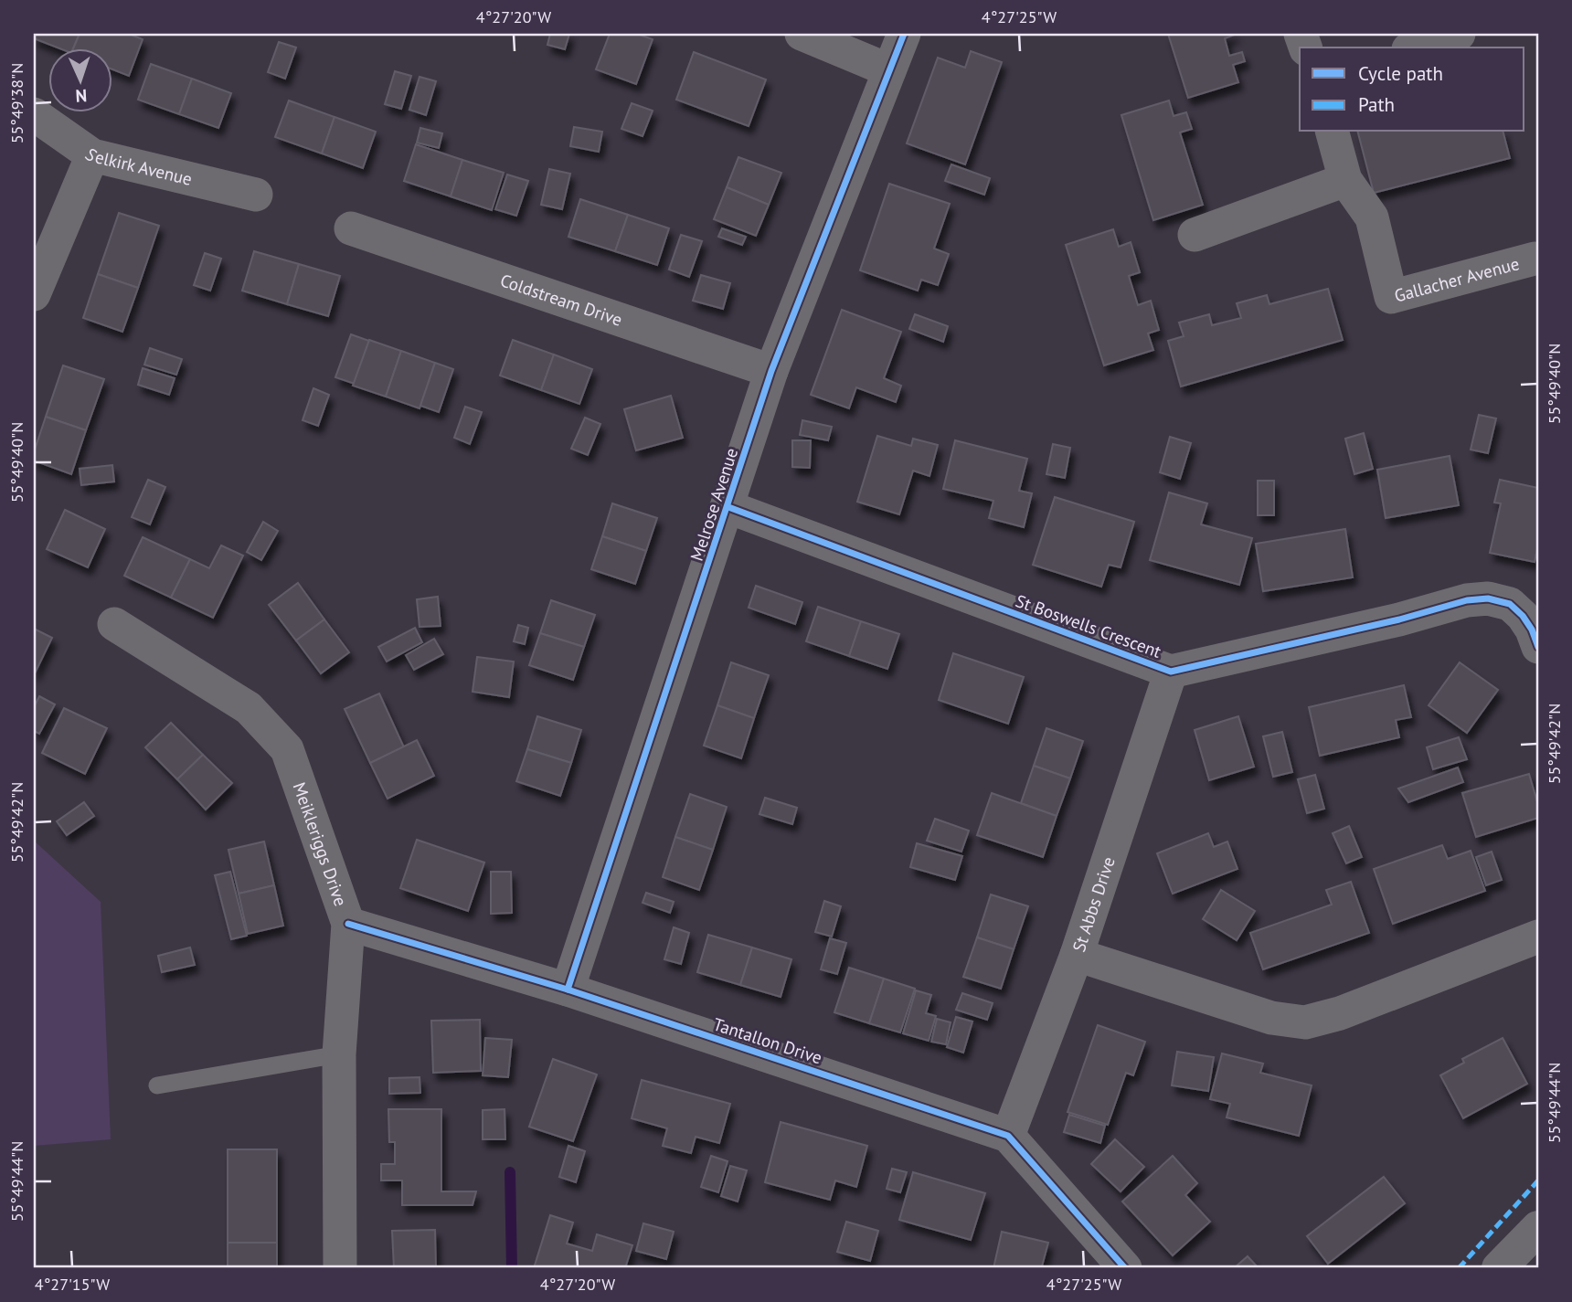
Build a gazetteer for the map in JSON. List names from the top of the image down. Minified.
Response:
{"streets":{"street":["Selkirk Avenue","Gallacher Avenue","Coldstream Drive","Melrose Avenue","St Boswells Crescent","Meikleriggs Drive","St Abbs Drive","Tantallon Drive"]},"crossings":[["Coldstream Drive","Melrose Avenue"],["Melrose Avenue","St Boswells Crescent"],["Melrose Avenue","Tantallon Drive"],["St Boswells Crescent","St Abbs Drive"],["Meikleriggs Drive","Tantallon Drive"],["St Abbs Drive","Tantallon Drive"]],"legend":["Cycle path","Path"],"north":"bottom","coordinates":["4°27'20\"W","4°27'25\"W","55°49'38\"N","55°49'40\"N","55°49'42\"N","55°49'44\"N","4°27'15\"W"]}
